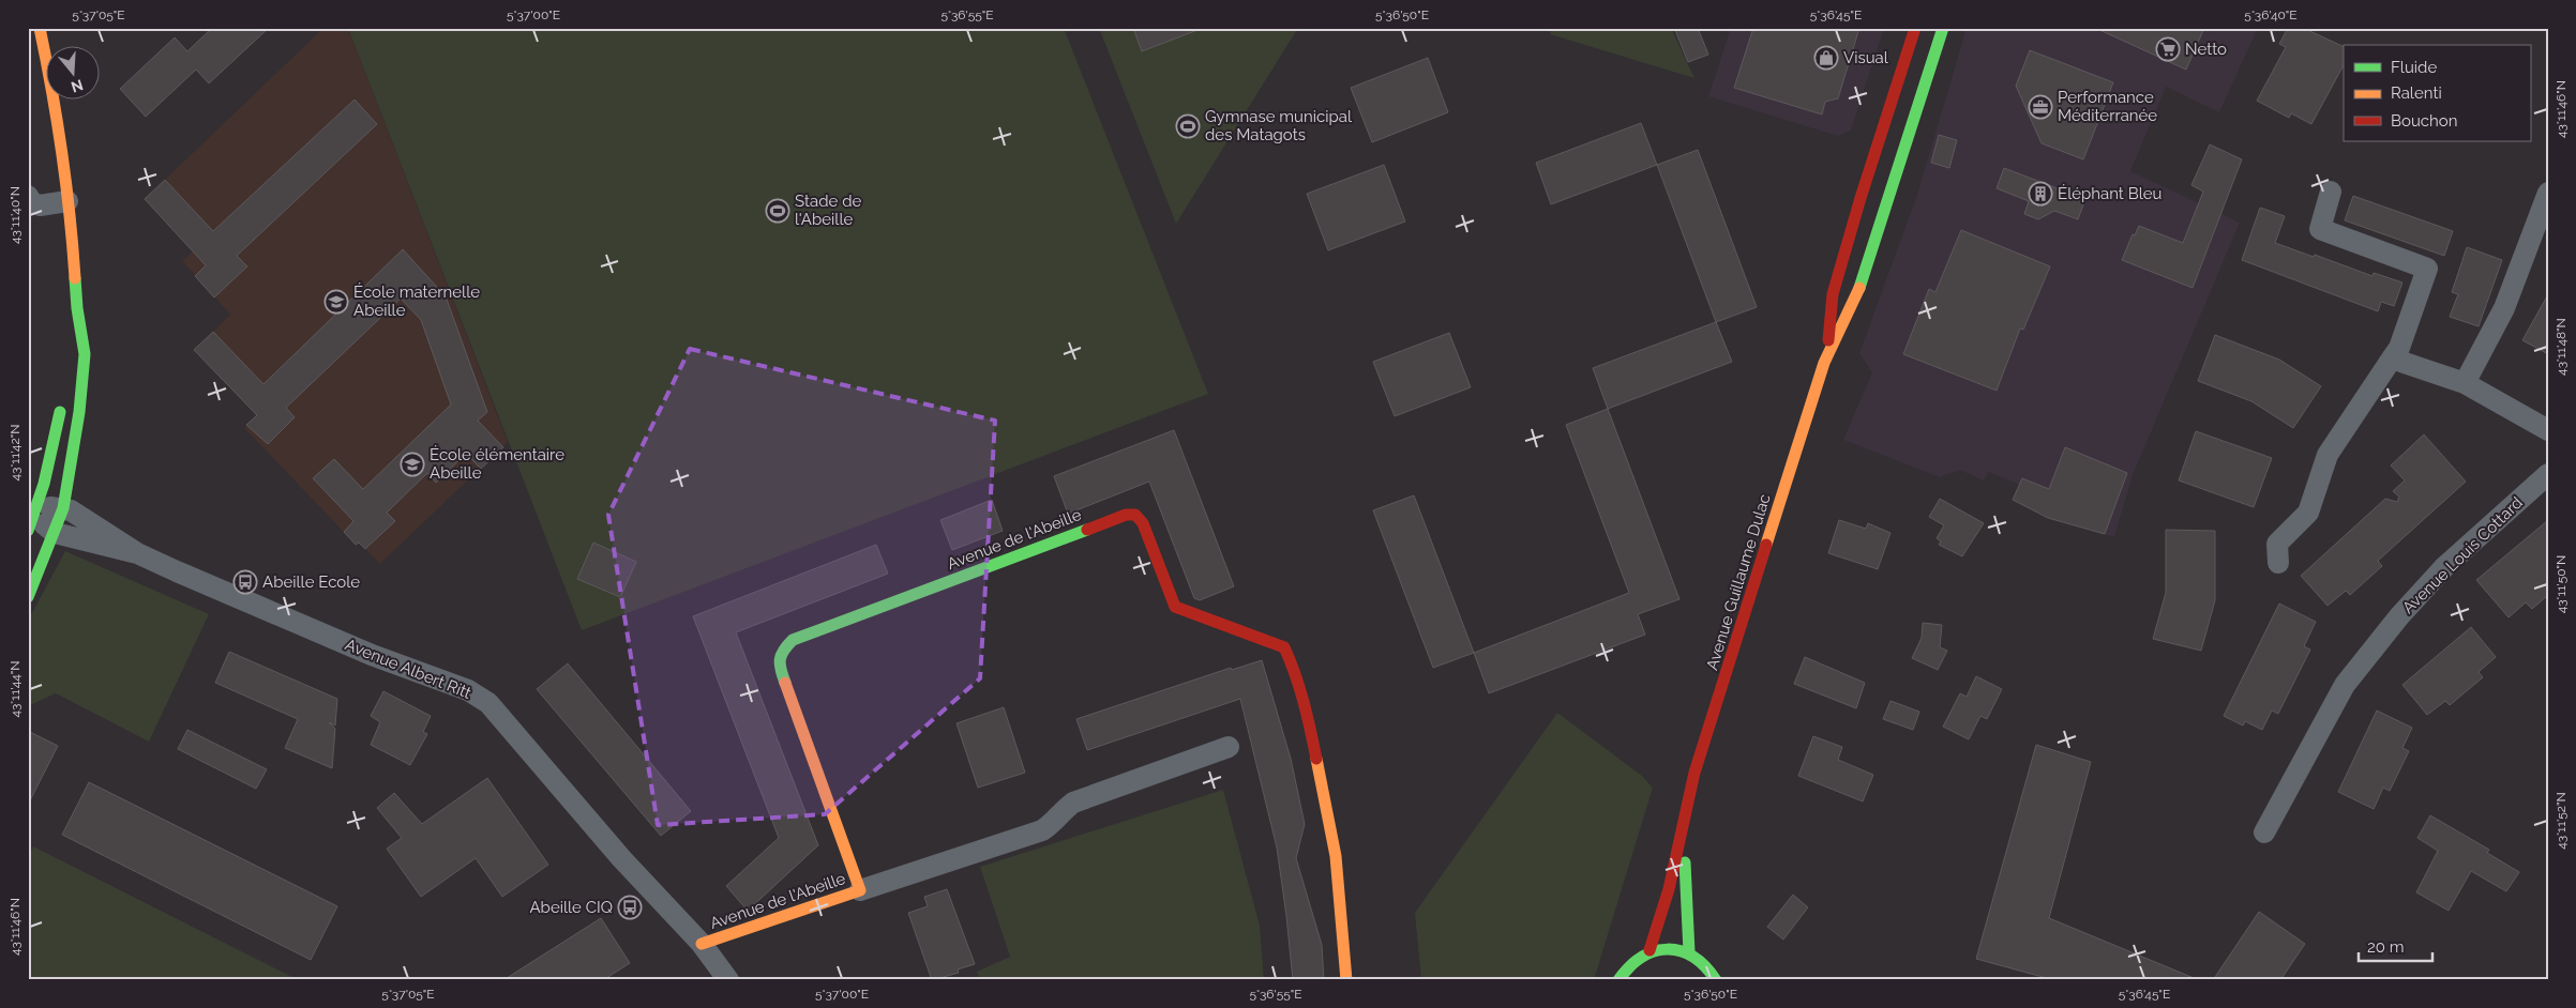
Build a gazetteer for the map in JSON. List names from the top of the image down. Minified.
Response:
{"streets":{"main road":["Avenue de l'Abeille","Avenue Guillaume Dulac"],"street":["Avenue Louis Cottard","Avenue Albert Ritt"]},"crossings":[["Avenue de l'Abeille","Avenue Albert Ritt"]],"places":{"supermarket":["Netto"],"shop":["Visual"],"office":["Performance Méditerranée"],"sports":["Gymnase municipal des Matagots","Stade de l'Abeille"],"building":["Éléphant Bleu"],"school or university":["École maternelle Abeille","École élémentaire Abeille"],"bus stop":["Abeille Ecole","Abeille CIQ"]},"legend":["Fluide","Ralenti","Bouchon"],"scale_bar":"20 m","north":"bottom","coordinates":["5°37'05\"E","5°37'00\"E","5°36'55\"E","5°36'50\"E","5°36'45\"E","5°36'40\"E","43°11'46\"N","43°11'40\"N","43°11'48\"N","43°11'42\"N","43°11'50\"N","43°11'44\"N","43°11'52\"N"]}
